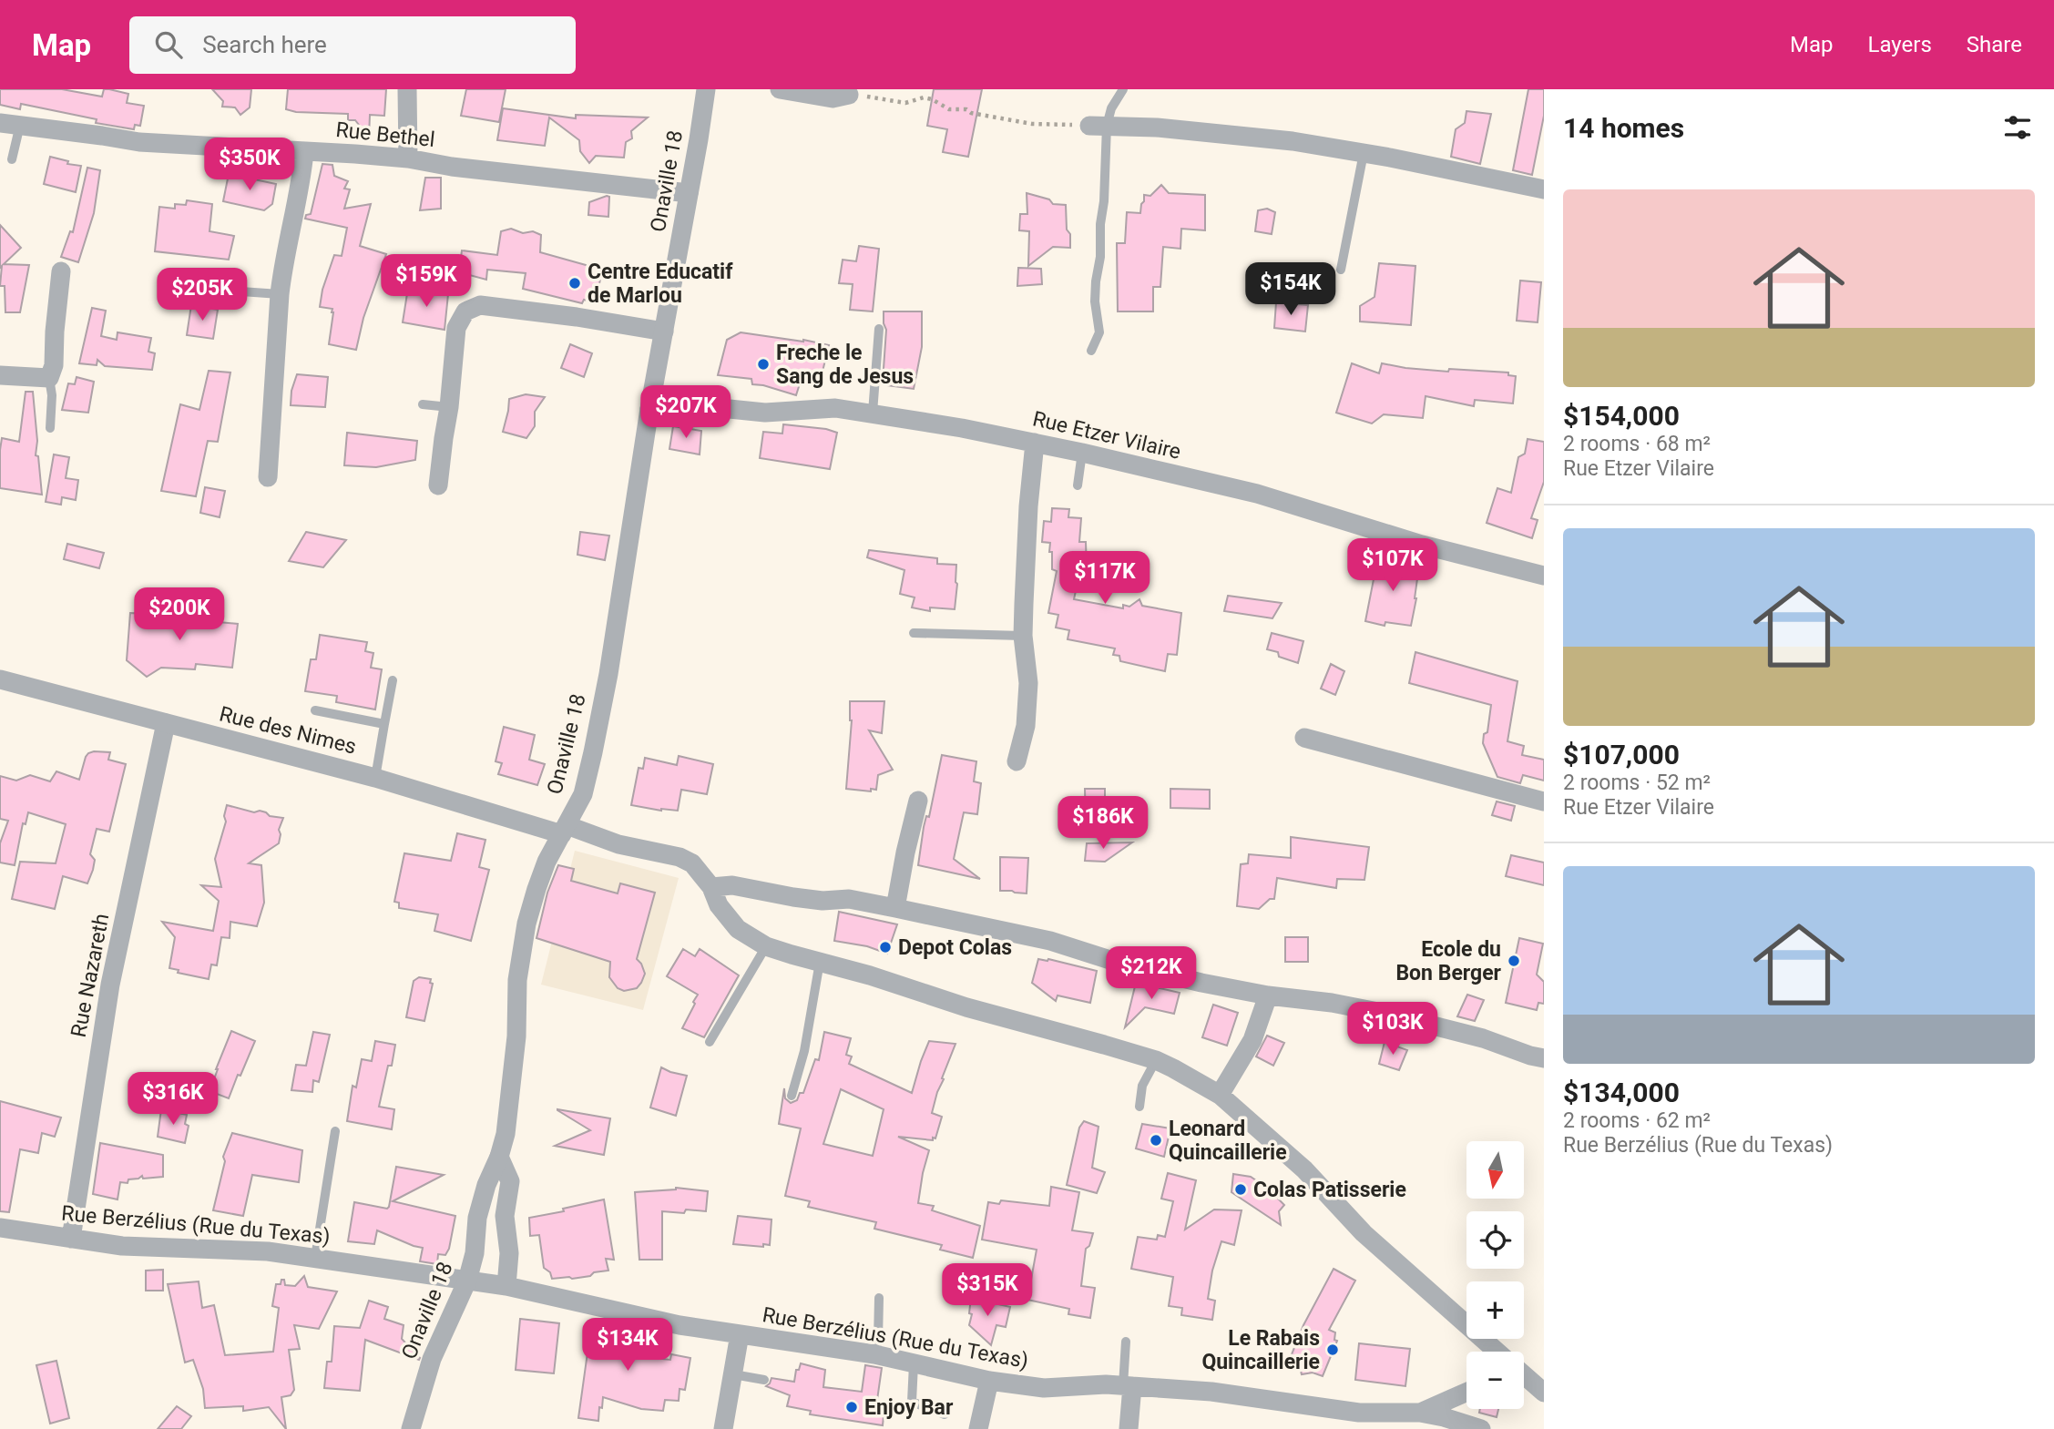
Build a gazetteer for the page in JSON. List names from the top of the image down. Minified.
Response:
{"streets":{"street":["Rue Bethel","Onaville 18","Rue Etzer Vilaire","Rue des Nimes","Rue Nazareth","Rue Berzélius (Rue du Texas)"]},"crossings":[["Rue Bethel","Onaville 18"],["Onaville 18","Rue Etzer Vilaire"],["Onaville 18","Rue des Nimes"],["Onaville 18","Rue Berzélius (Rue du Texas)"],["Rue des Nimes","Rue Nazareth"],["Rue Nazareth","Rue Berzélius (Rue du Texas)"]],"places":["Centre Educatif de Marlou","Freche le Sang de Jesus","Depot Colas","Ecole du Bon Berger","Leonard Quincaillerie","Colas Patisserie","Le Rabais Quincaillerie","Enjoy Bar"],"north":"bottom","page":{"header":"Map","search":"Search here","nav":["Map","Layers","Share"],"heading":"14 homes","price":["$350K","$159K","$154K","$205K","$207K","$107K","$117K","$200K","$186K","$212K","$103K","$316K","$315K","$134K"],"list":[{"name":"$154,000","note":"2 rooms · 68 m² · Rue Etzer Vilaire"},{"name":"$107,000","note":"2 rooms · 52 m² · Rue Etzer Vilaire"},{"name":"$134,000","note":"2 rooms · 62 m² · Rue Berzélius (Rue du Texas)"}],"map_buttons":["+","−"]}}
